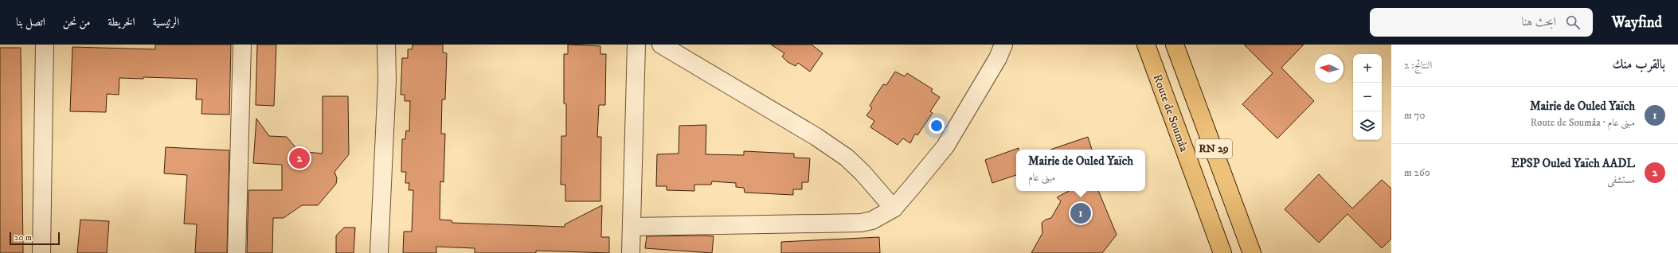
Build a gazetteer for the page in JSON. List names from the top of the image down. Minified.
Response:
{"streets":{"highway":["Route de Soumâa","RN 29"]},"scale_bar":"20 m","north":"left","page":{"header":"Wayfind","search":"ابحث هنا","nav":["الرئيسية","الخريطة","من نحن","اتصل بنا"],"heading":["بالقرب منك","النتائج: 2"],"map_buttons":["+","−"],"list":[{"mark":"1","name":"Mairie de Ouled Yaïch","note":"مبنى عام · Route de Soumâa","value":"70 m"},{"mark":"2","name":"EPSP Ouled Yaïch AADL","note":"مستشفى","value":"260 m"}],"pins":["2","1"],"popup":["Mairie de Ouled Yaïch","مبنى عام"],"scale":"20 m"}}
